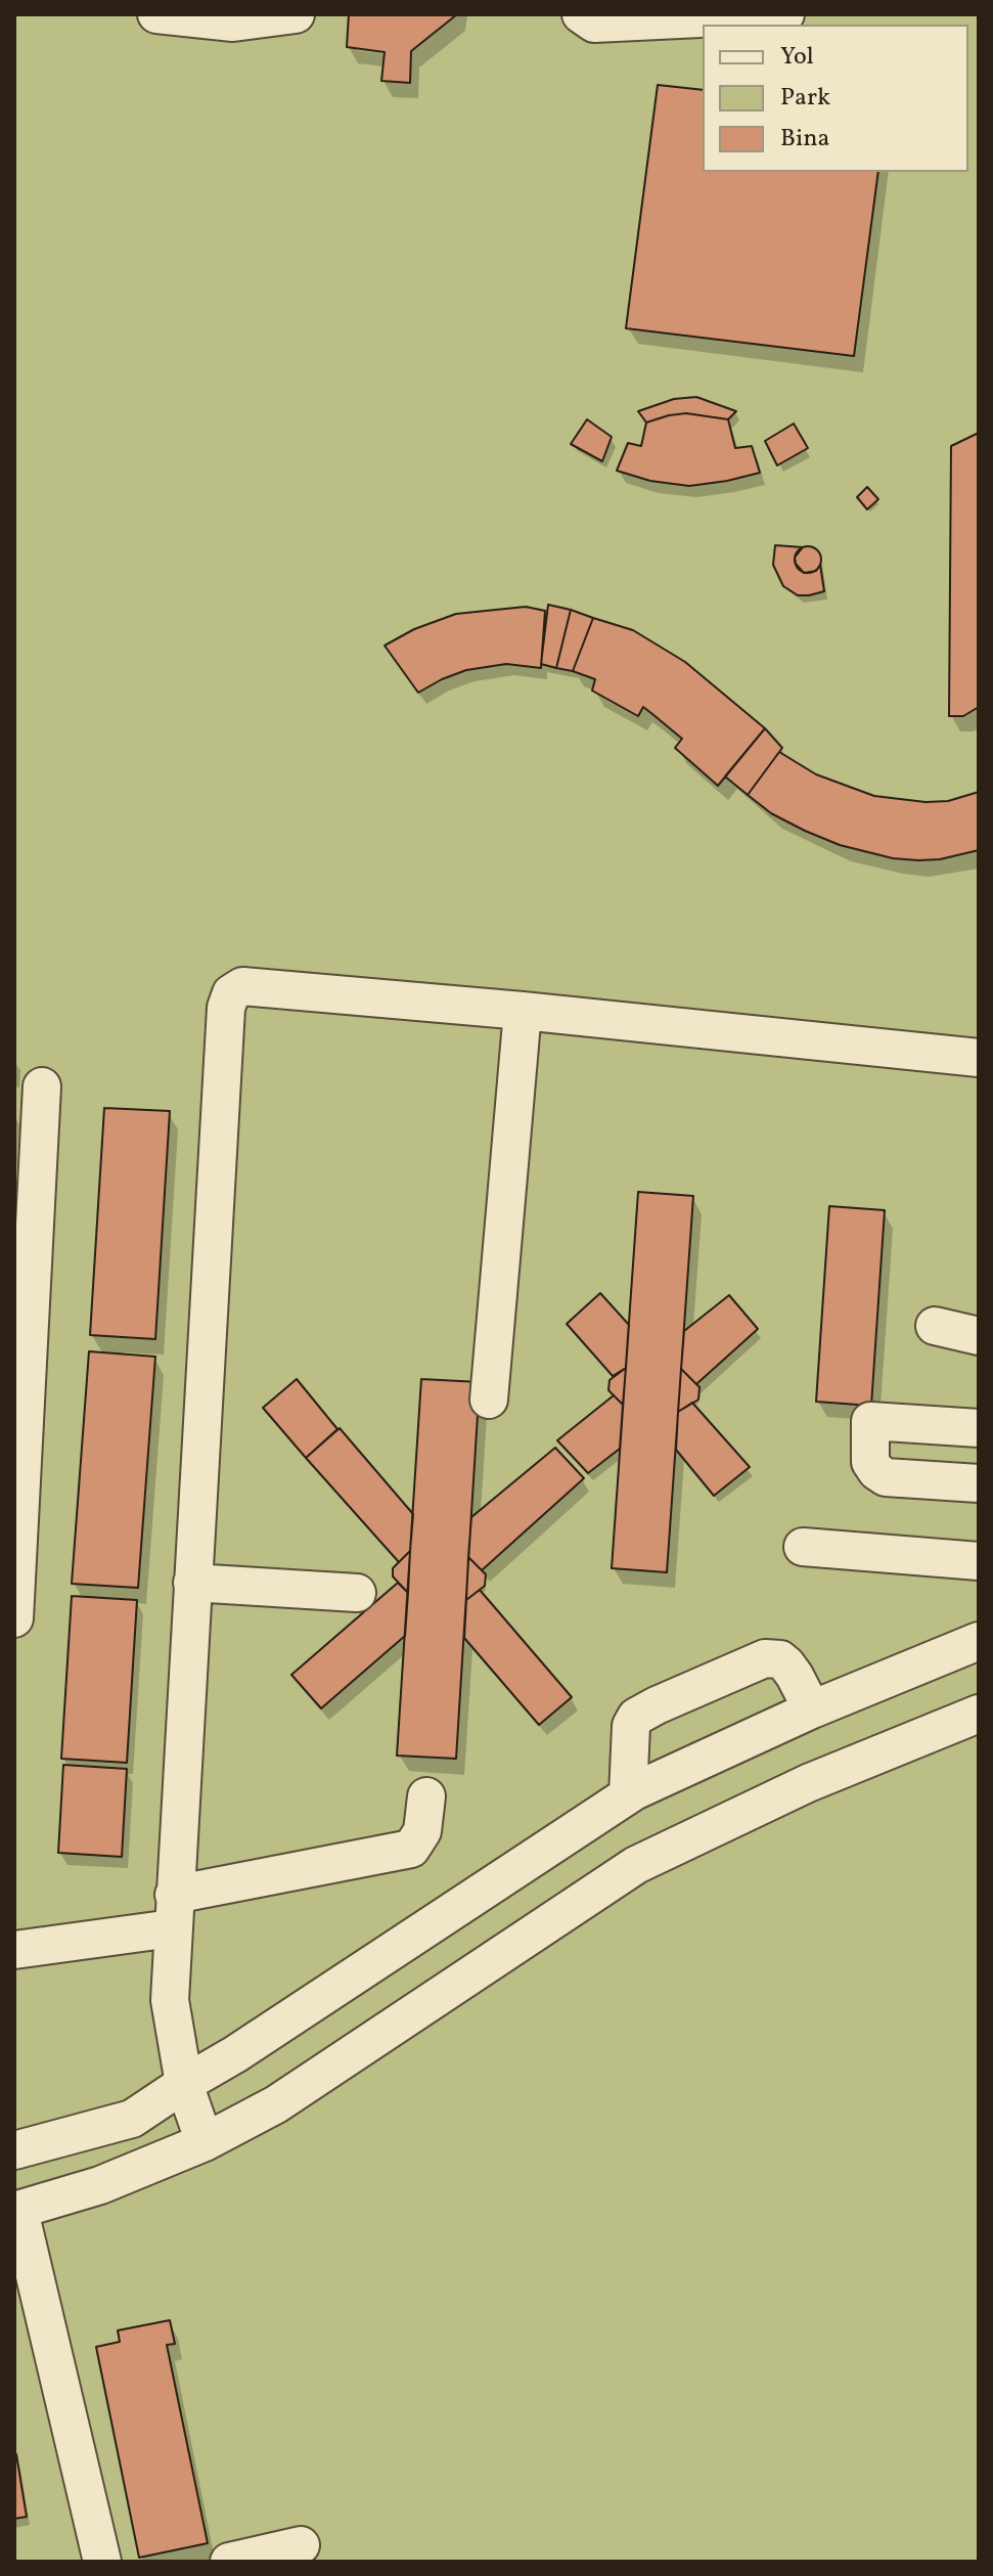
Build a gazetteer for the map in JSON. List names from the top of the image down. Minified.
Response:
{"legend":["Yol","Park","Bina"]}
